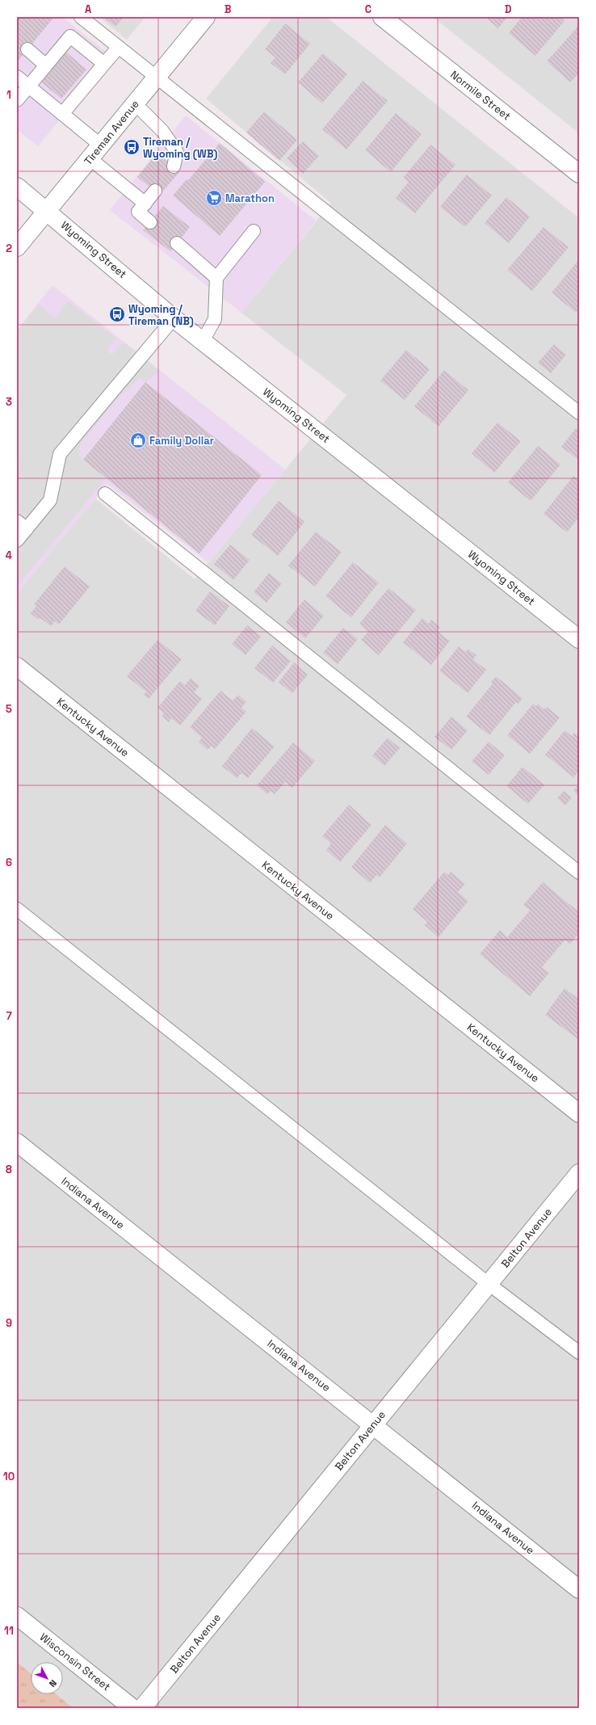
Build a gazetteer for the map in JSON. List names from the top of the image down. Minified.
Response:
{"streets":{"street":["Normile Street","Tireman Avenue","Wyoming Street","Kentucky Avenue","Indiana Avenue","Belton Avenue","Wisconsin Street"]},"crossings":[["Tireman Avenue","Wyoming Street"],["Indiana Avenue","Belton Avenue"]],"places":{"bus stop":["Tireman / Wyoming (WB)","Wyoming / Tireman (NB)"],"supermarket":["Marathon"],"shop":["Family Dollar"]},"north":"bottom right","grid":{"columns":["A","B","C","D"],"rows":["1","2","3","4","5","6","7","8","9","10","11"]}}
